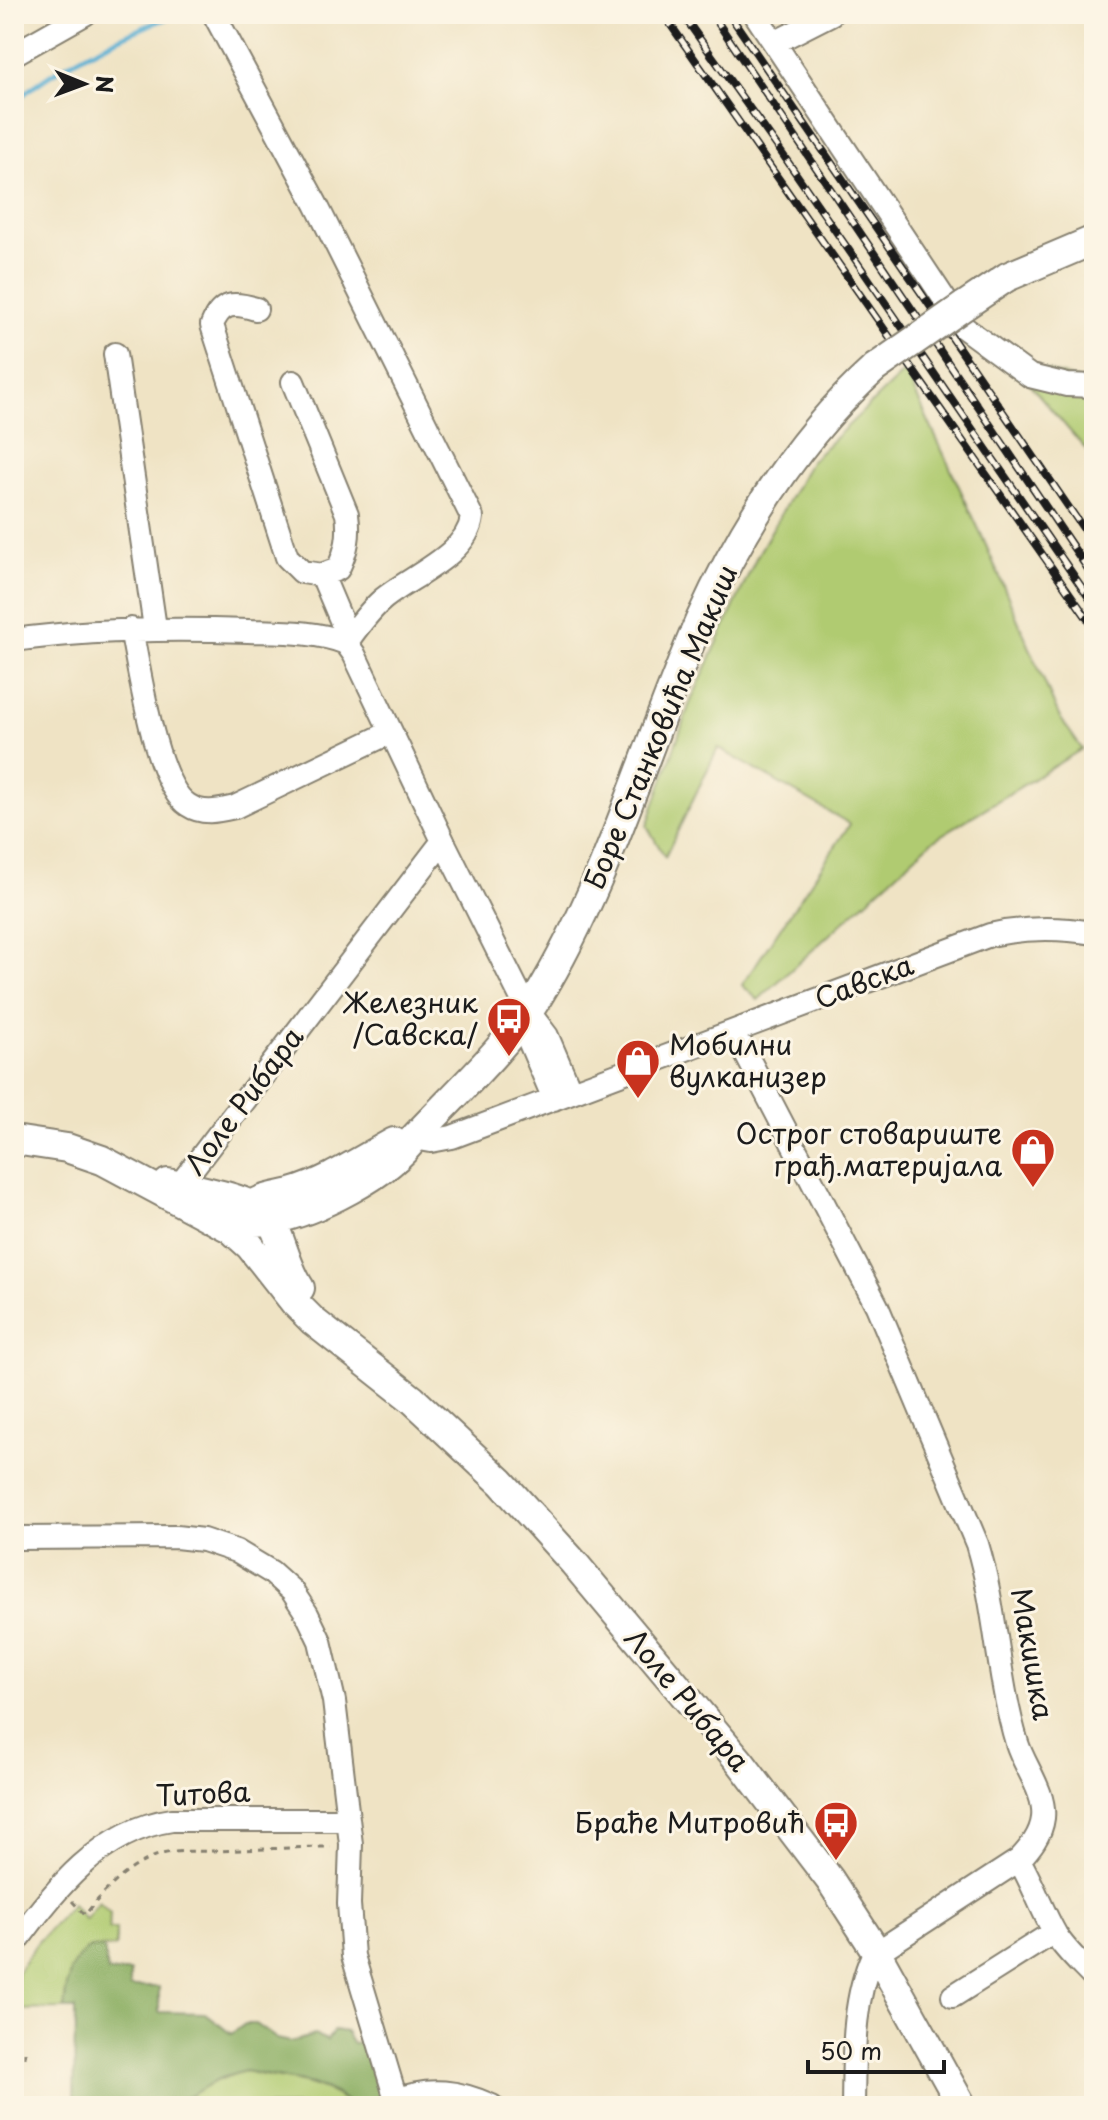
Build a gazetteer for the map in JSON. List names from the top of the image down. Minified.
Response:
{"streets":{"main road":["Боре Станковића Макиш","Савска","Лоле Рибара"],"street":["Макишка","Титова"]},"crossings":[["Боре Станковића Макиш","Савска"],["Савска","Лоле Рибара"],["Савска","Макишка"],["Лоле Рибара","Макишка"]],"places":{"bus stop":["Железник /Савска/","Браће Митровић"],"shop":["Мобилни вулканизер","Острог стовариште грађ.материјала"]},"scale_bar":"50 m","north":"right"}
